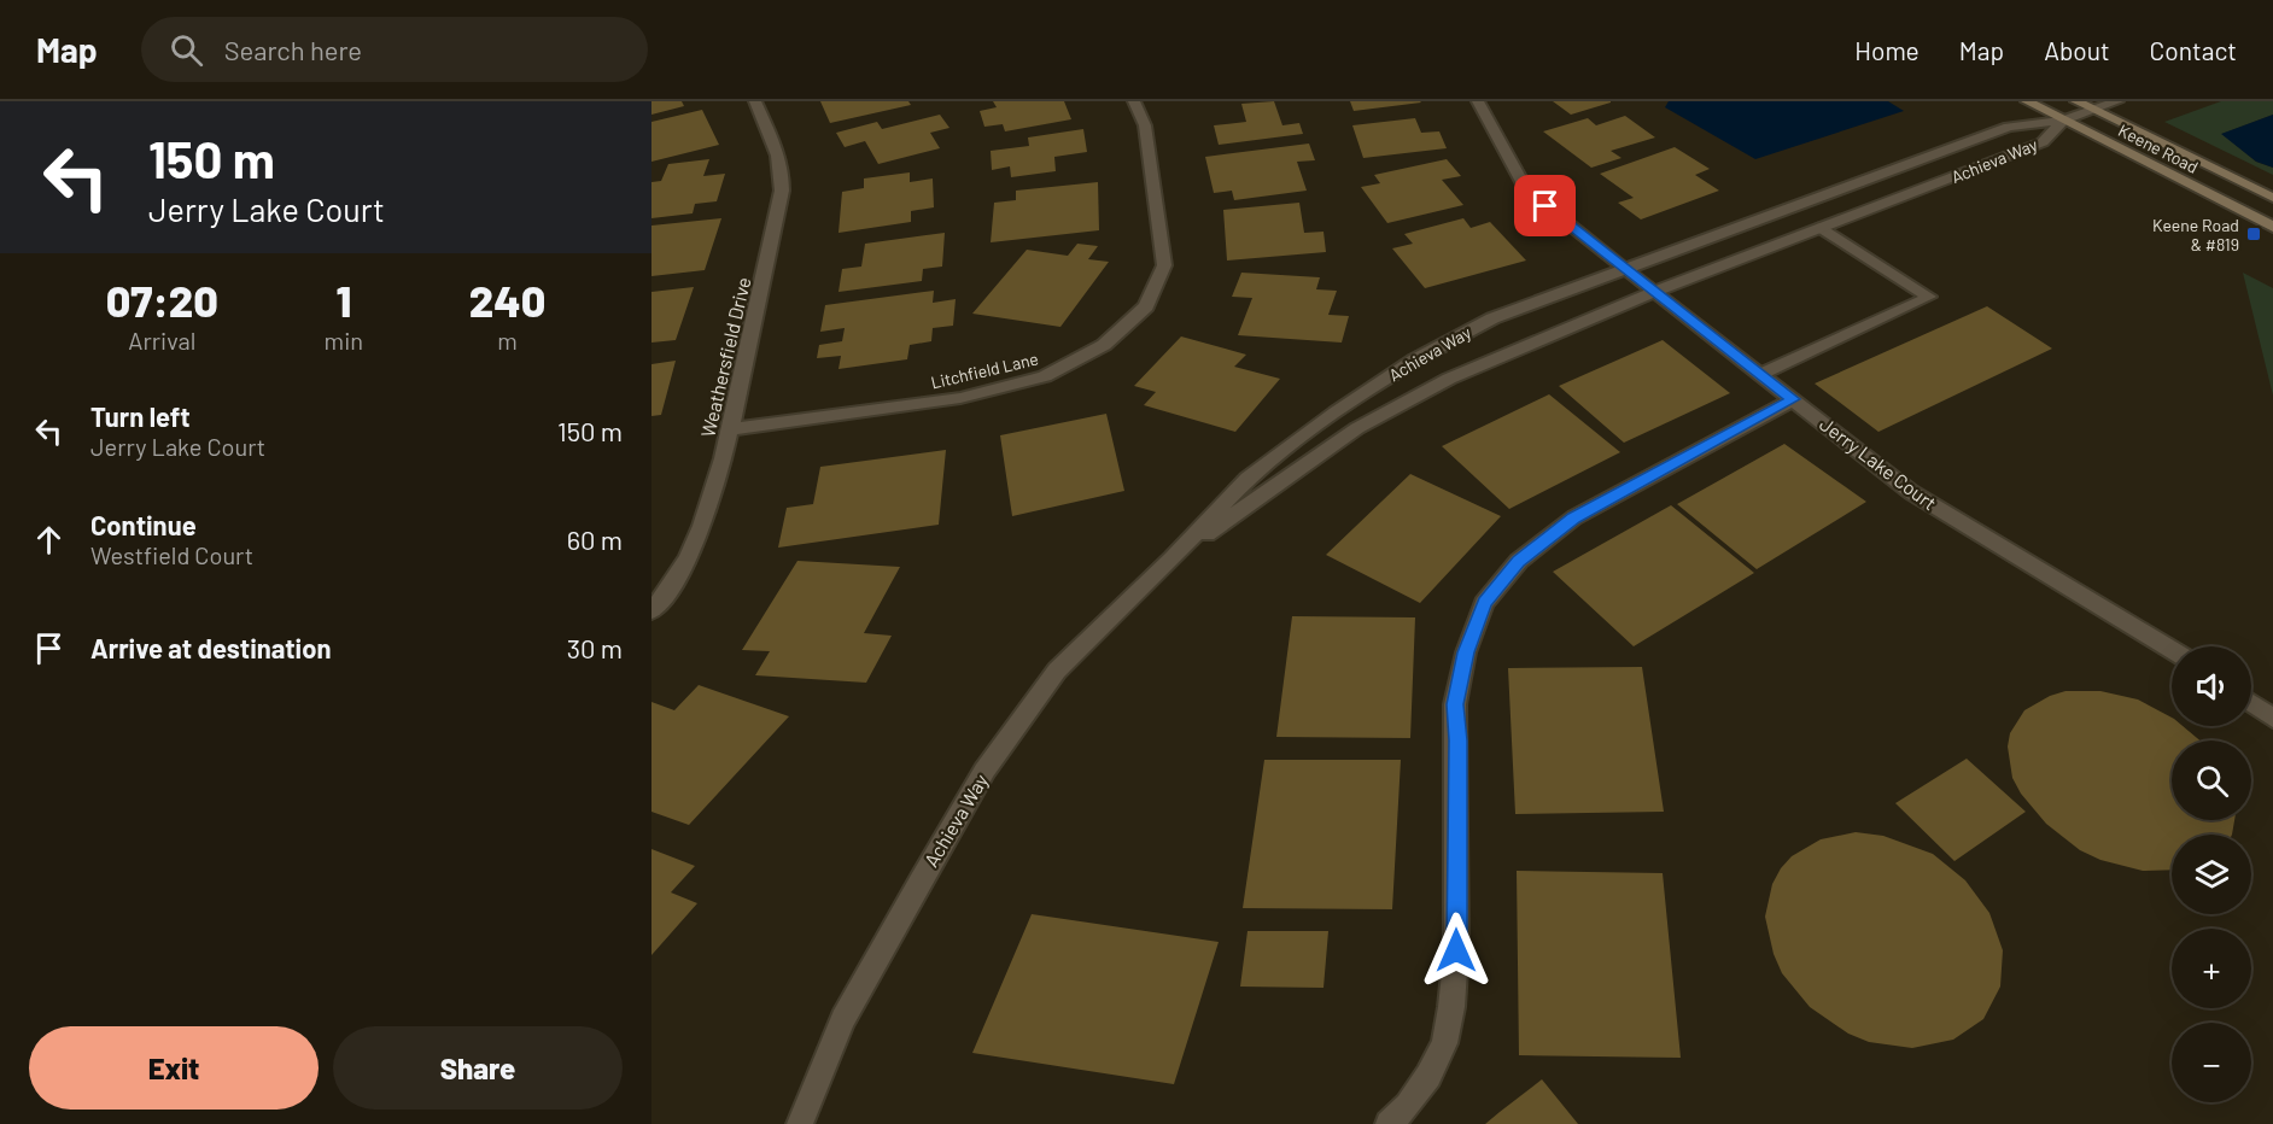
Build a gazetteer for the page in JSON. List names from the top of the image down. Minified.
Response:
{"streets":{"main road":["Keene Road"],"street":["Achieva Way","Weathersfield Drive","Litchfield Lane","Jerry Lake Court"]},"crossings":[["Keene Road","Achieva Way"],["Achieva Way","Jerry Lake Court"],["Weathersfield Drive","Litchfield Lane"]],"places":{"transit":["Keene Road & #819"]},"page":{"header":"Map","search":"Search here","nav":["Home","Map","About","Contact"],"turn":["150 m","Jerry Lake Court"],"eta":["07:20","Arrival","1","min","240","m"],"list":[{"name":"Turn left","note":"Jerry Lake Court","value":"150 m"},{"name":"Continue","note":"Westfield Court","value":"60 m"},{"name":"Arrive at destination","value":"30 m"}],"map_buttons":["+","−"],"buttons":["Exit","Share"]}}
